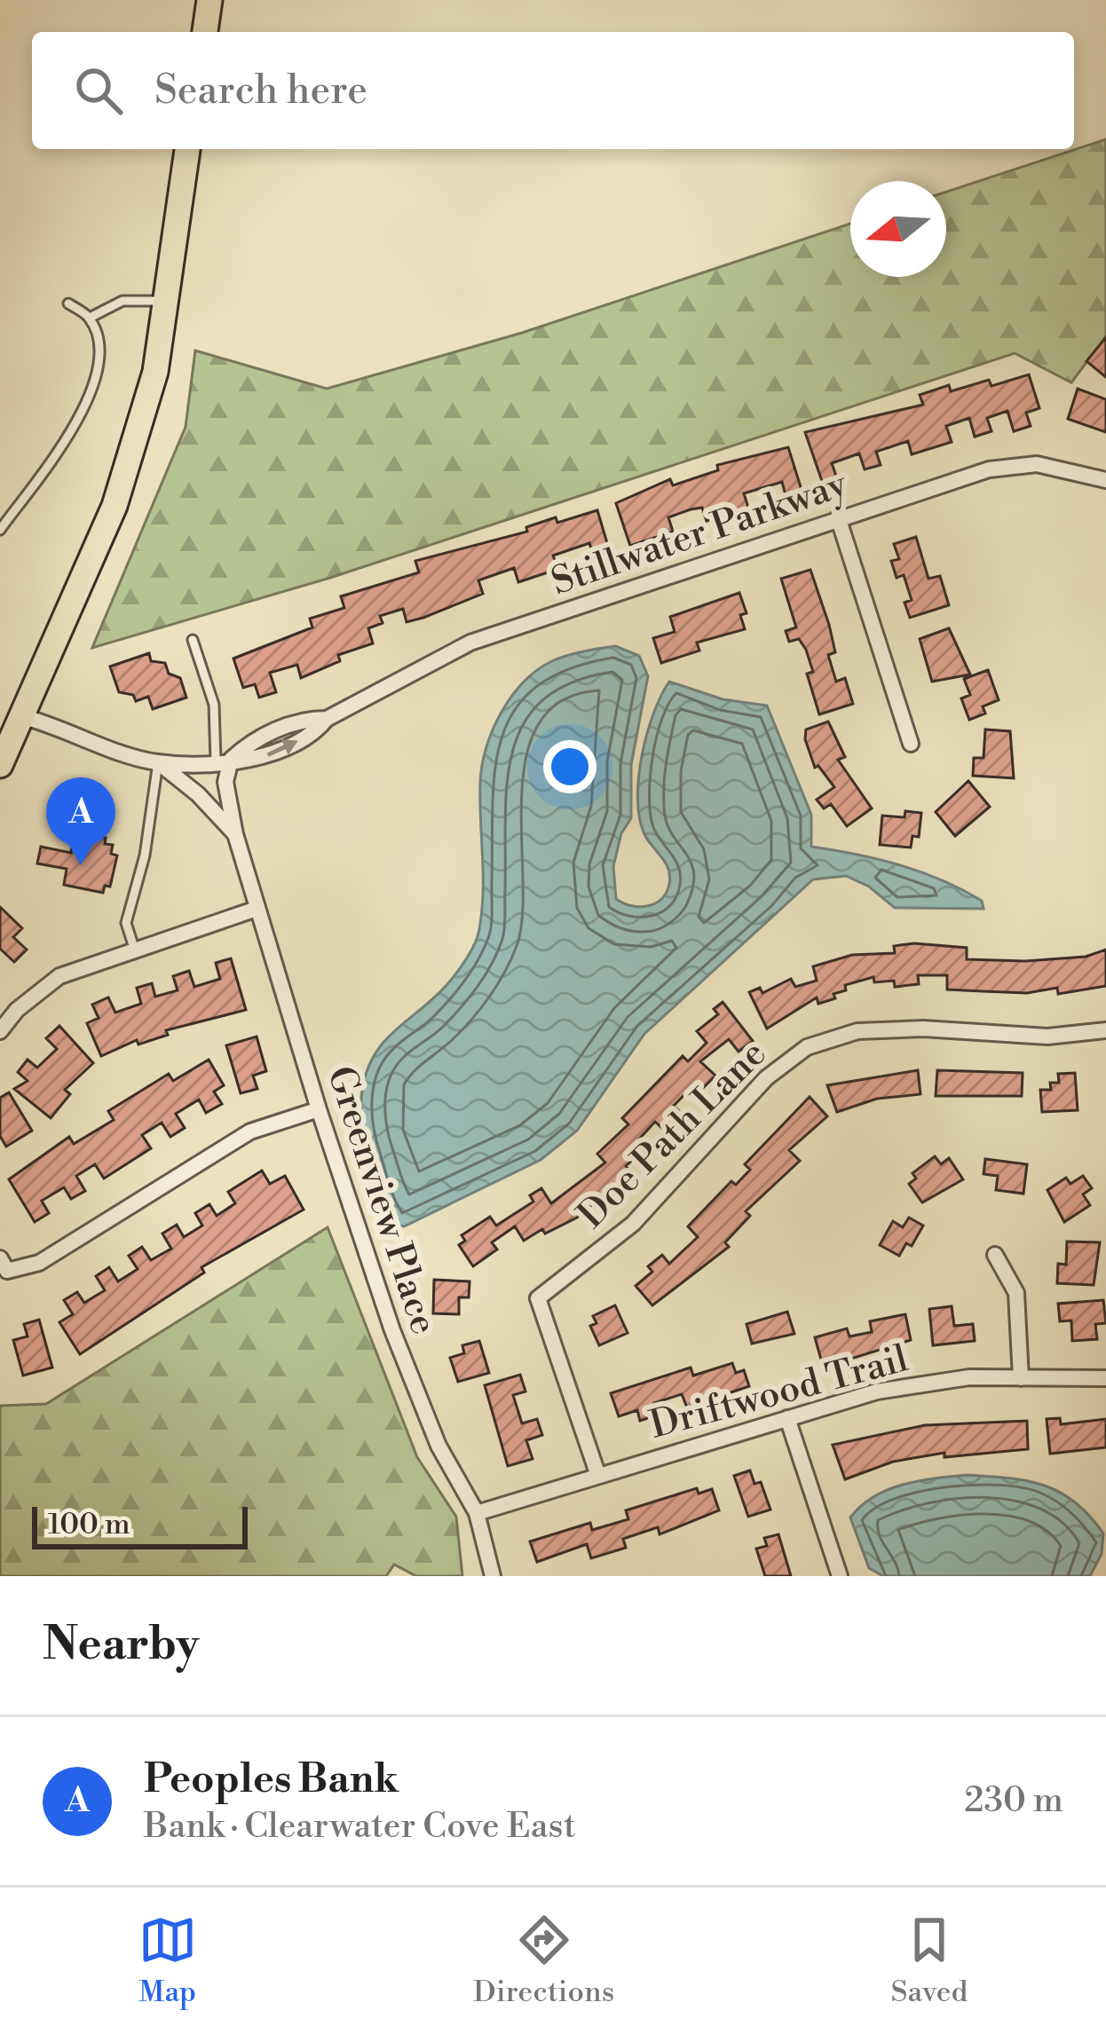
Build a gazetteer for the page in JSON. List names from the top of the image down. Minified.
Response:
{"streets":{"street":["Stillwater Parkway","Doe Path Lane","Greenview Place","Driftwood Trail"]},"crossings":[["Stillwater Parkway","Greenview Place"],["Doe Path Lane","Driftwood Trail"],["Greenview Place","Driftwood Trail"]],"scale_bar":"100 m","north":"left","page":{"search":"Search here","pins":"A","scale":"100 m","heading":"Nearby","list":[{"mark":"A","name":"Peoples Bank","note":"Bank · Clearwater Cove East","value":"230 m"}],"nav":["Map","Directions","Saved"]}}
